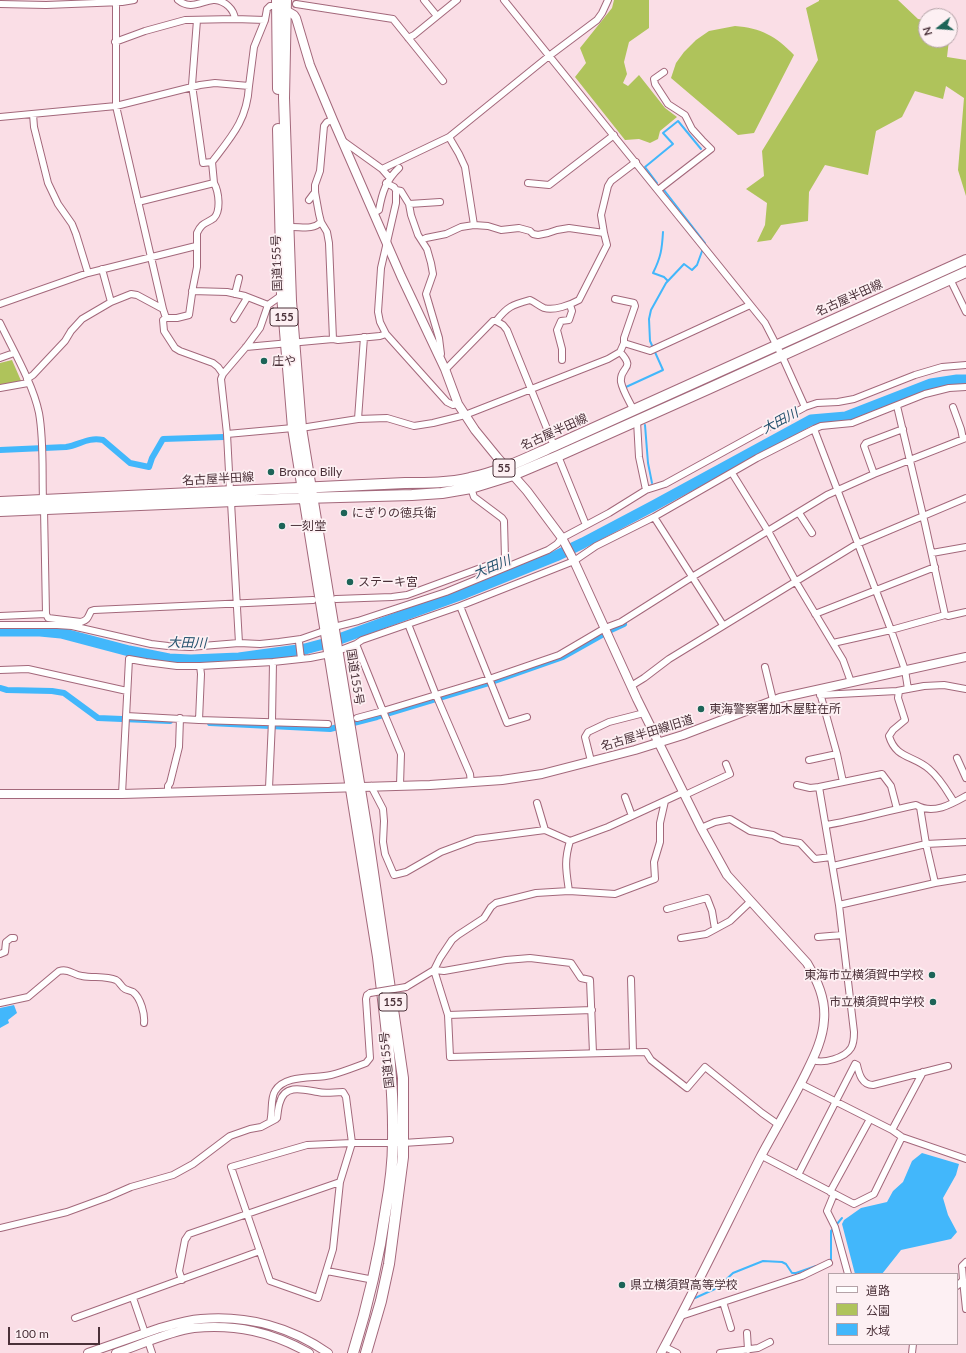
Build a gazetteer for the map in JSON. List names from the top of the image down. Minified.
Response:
{"streets":{"main road":["国道155号","名古屋半田線","155","55"],"street":["名古屋半田線旧道"]},"crossings":[["国道155号","名古屋半田線"],["国道155号","名古屋半田線旧道"]],"water":["大田川"],"places":["庄や","Bronco Billy","にぎりの徳兵衛","一刻堂","ステーキ宮","東海警察署加木屋駐在所","東海市立横須賀中学校","市立横須賀中学校","県立横須賀高等学校"],"legend":["道路","公園","水域"],"scale_bar":"100 m","north":"left"}
